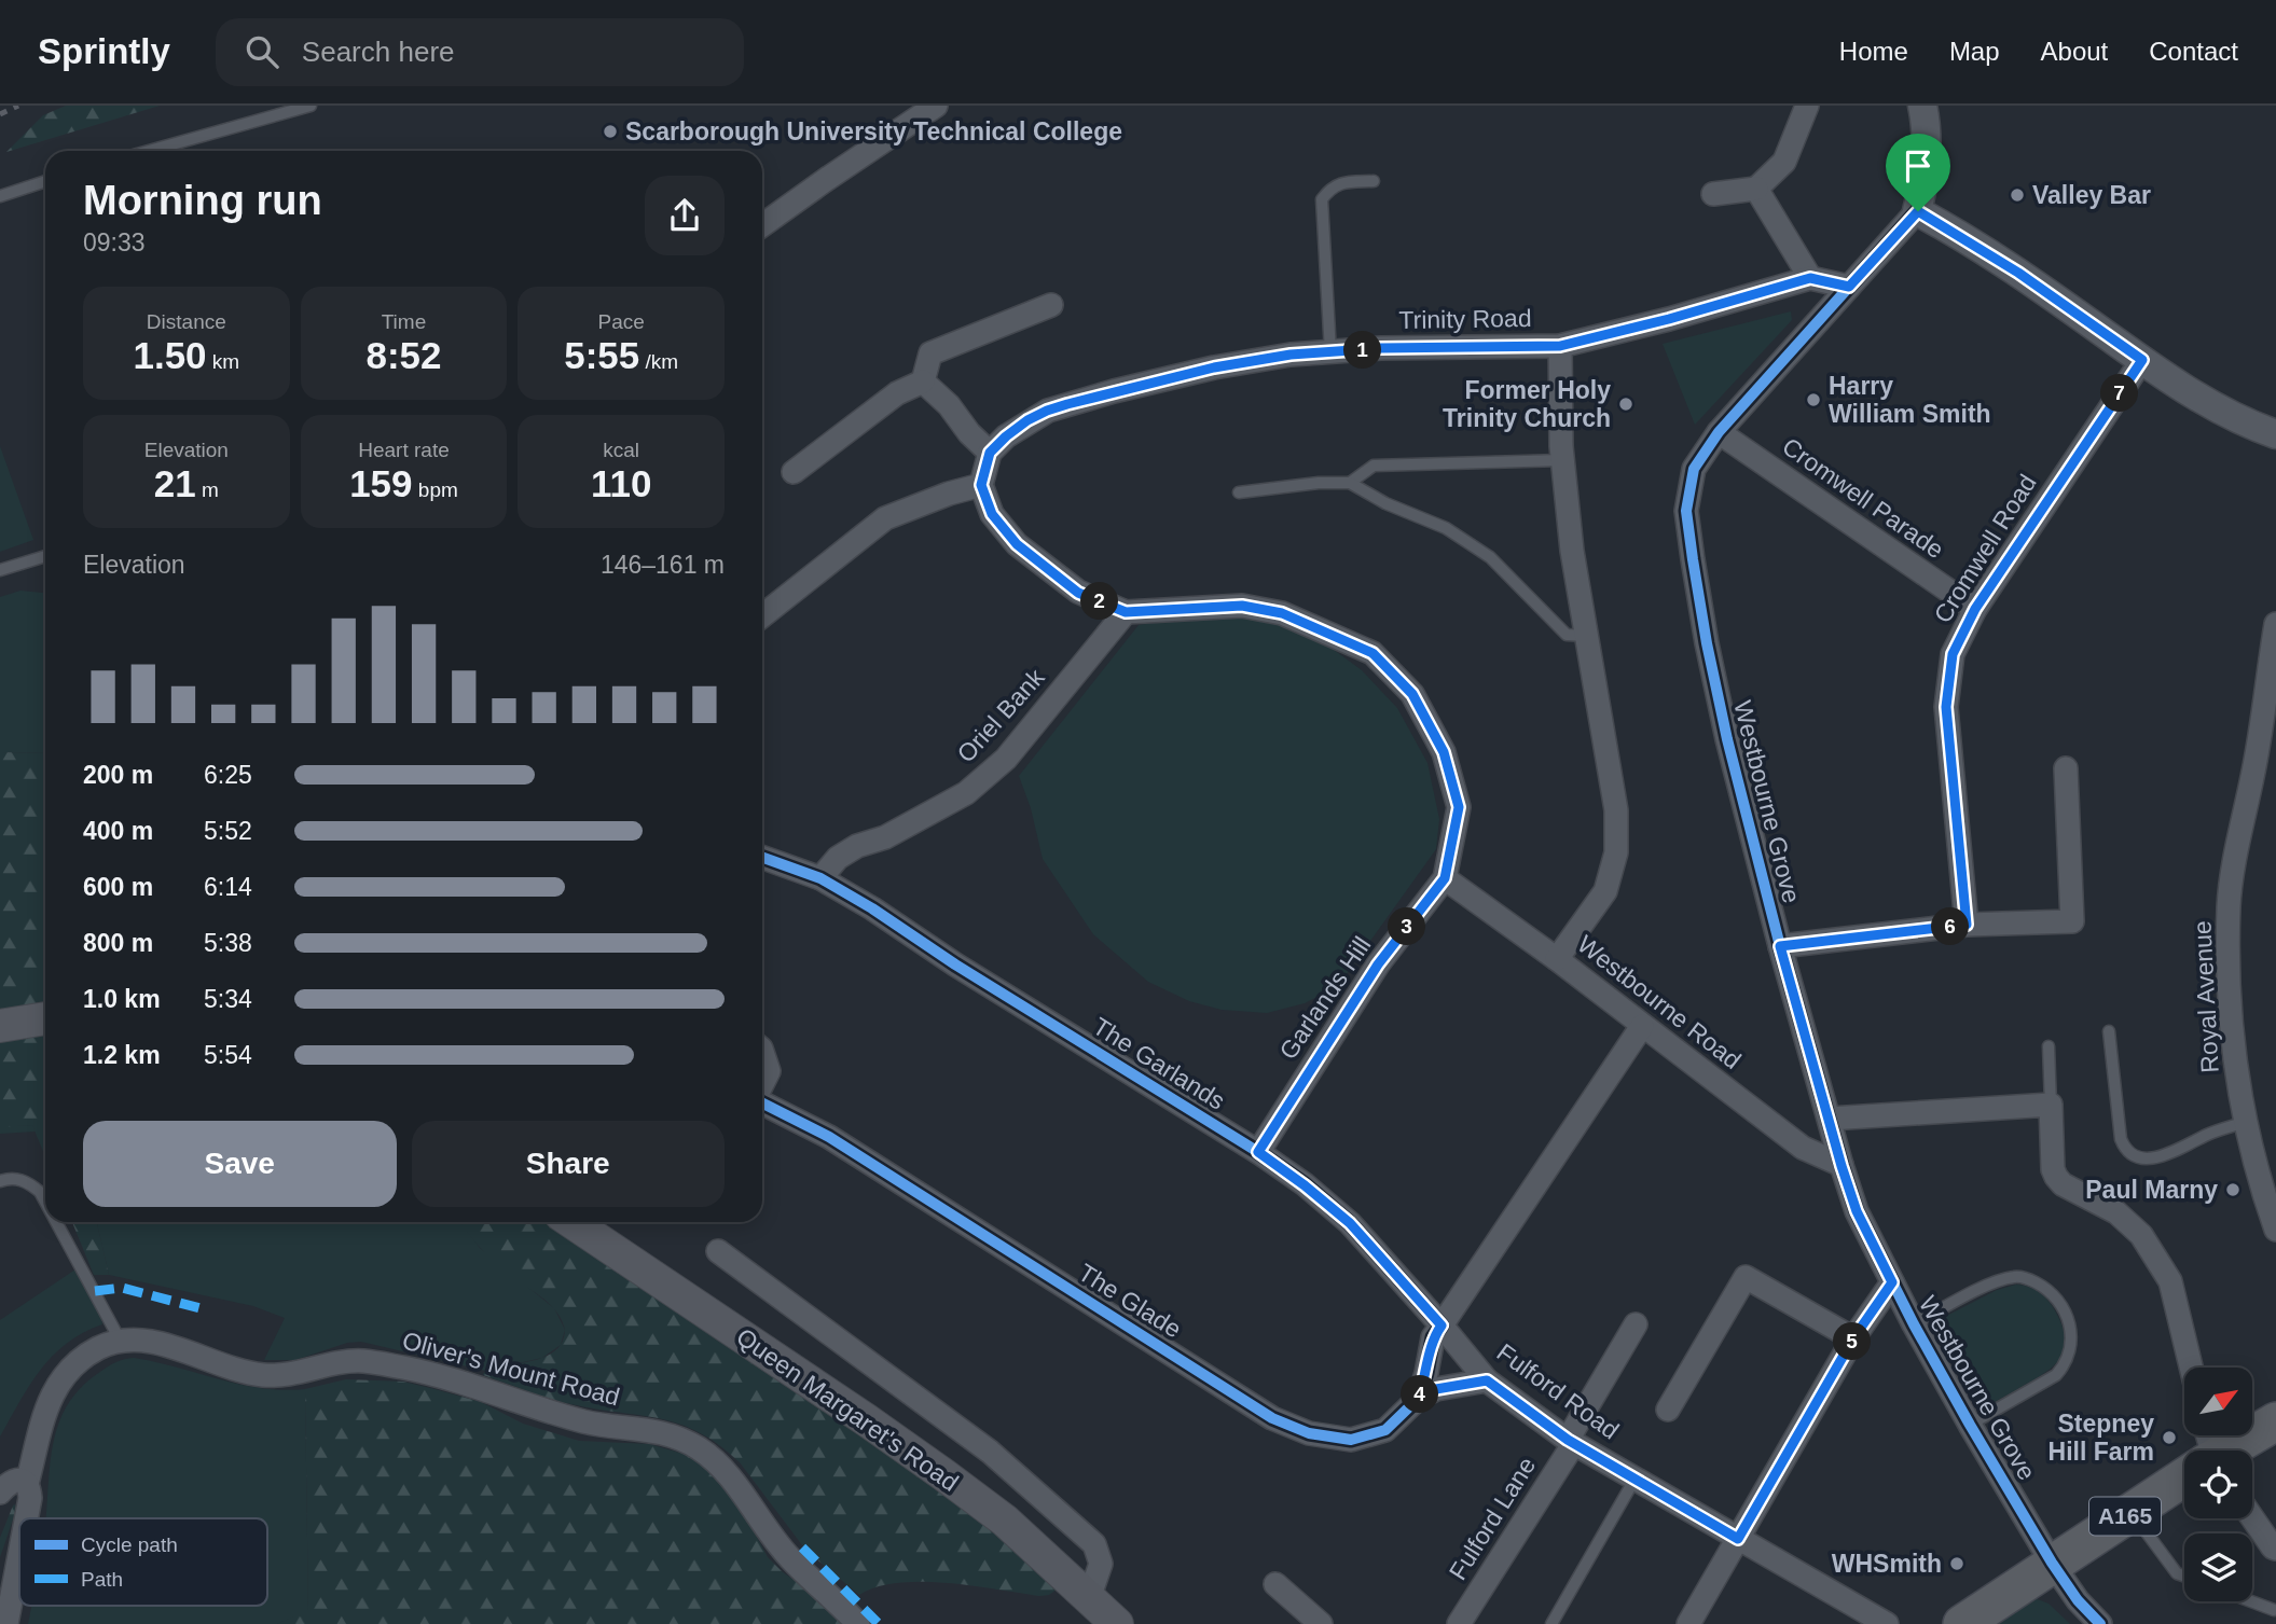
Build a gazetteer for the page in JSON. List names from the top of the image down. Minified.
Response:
{"streets":{"highway":["A165"],"main road":["Queen Margaret's Road"],"street":["Trinity Road","Cromwell Parade","Cromwell Road","Oriel Bank","Westbourne Grove","Royal Avenue","Garlands Hill","Westbourne Road","The Garlands","The Glade","Oliver's Mount Road","Fulford Road","Fulford Lane"]},"crossings":[["Trinity Road","Westbourne Grove"],["Cromwell Parade","Cromwell Road"],["Cromwell Parade","Westbourne Grove"],["Oriel Bank","The Garlands"],["Westbourne Grove","Westbourne Road"],["Westbourne Grove","A165"],["Garlands Hill","Westbourne Road"],["Garlands Hill","The Garlands"],["The Garlands","Fulford Road"],["Fulford Road","Fulford Lane"]],"places":["Scarborough University Technical College","Valley Bar","Harry William Smith","Former Holy Trinity Church","Paul Marny","Stepney Hill Farm","WHSmith"],"legend":["Cycle path","Path"],"north":"top right","page":{"header":"Sprintly","search":"Search here","nav":["Home","Map","About","Contact"],"heading":["Morning run","09:33"],"stats":[["Distance","1.50 km"],["Time","8:52"],["Pace","5:55 /km"],["Elevation","21 m"],["Heart rate","159 bpm"],["kcal","110"]],"pins":["1","7","2","3","6","5","4"],"chart":["Elevation","146–161 m"],"list":[{"name":"200 m","note":"6:25"},{"name":"400 m","note":"5:52"},{"name":"600 m","note":"6:14"},{"name":"800 m","note":"5:38"},{"name":"1.0 km","note":"5:34"},{"name":"1.2 km","note":"5:54"}],"buttons":["Save","Share"]}}
